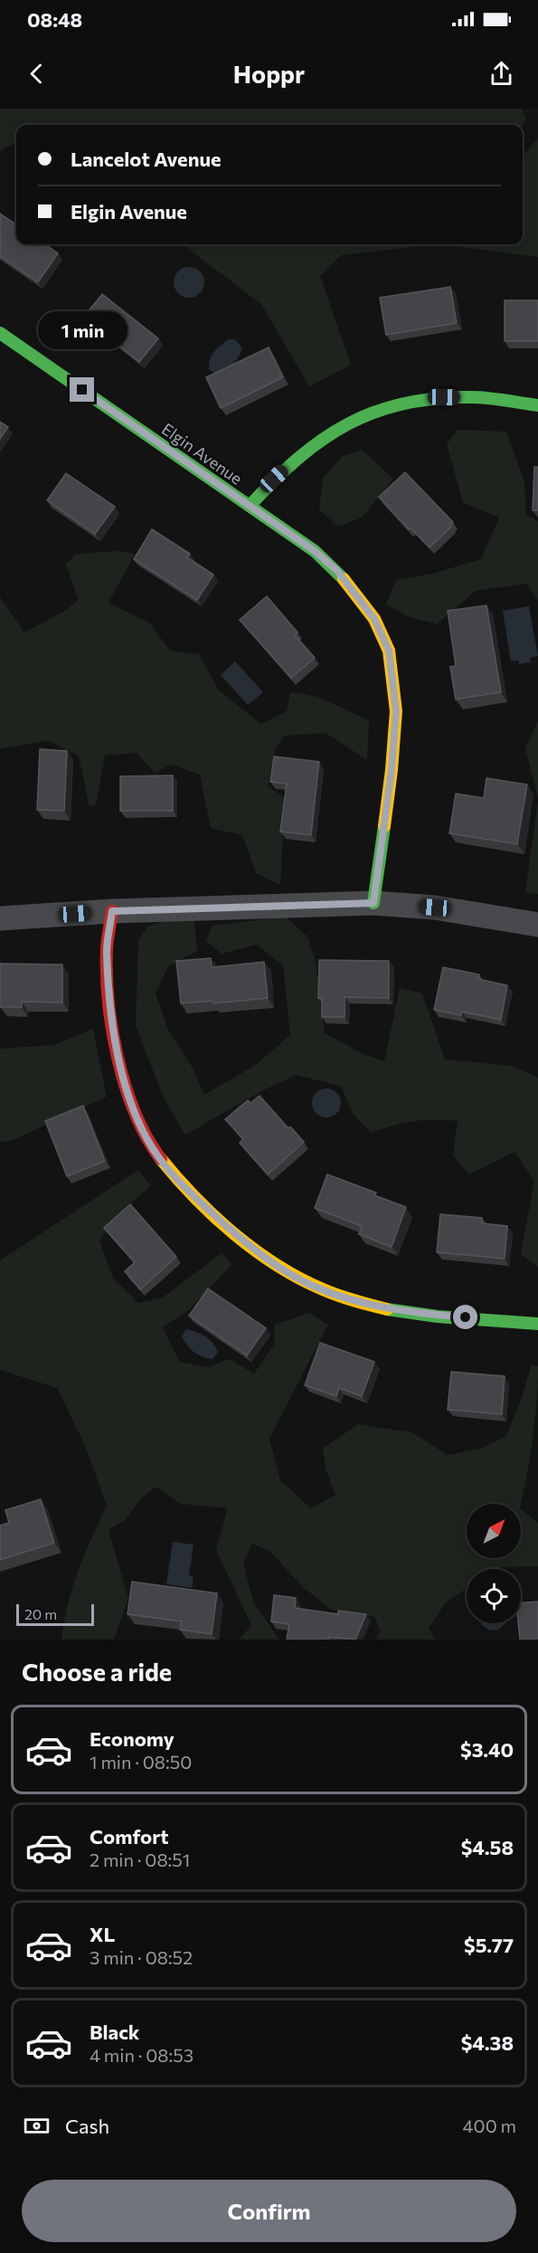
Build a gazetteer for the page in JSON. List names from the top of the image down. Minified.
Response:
{"streets":{"street":["Elgin Avenue"]},"scale_bar":"20 m","north":"top right","page":{"status":"08:48","header":"Hoppr","banner":["Lancelot Avenue","Elgin Avenue"],"bubble":"1 min","scale":"20 m","heading":"Choose a ride","list":[{"name":"Economy","note":"1 min · 08:50","value":"$3.40"},{"name":"Comfort","note":"2 min · 08:51","value":"$4.58"},{"name":"XL","note":"3 min · 08:52","value":"$5.77"},{"name":"Black","note":"4 min · 08:53","value":"$4.38"}],"pay":["Cash","400 m"],"buttons":"Confirm"}}
